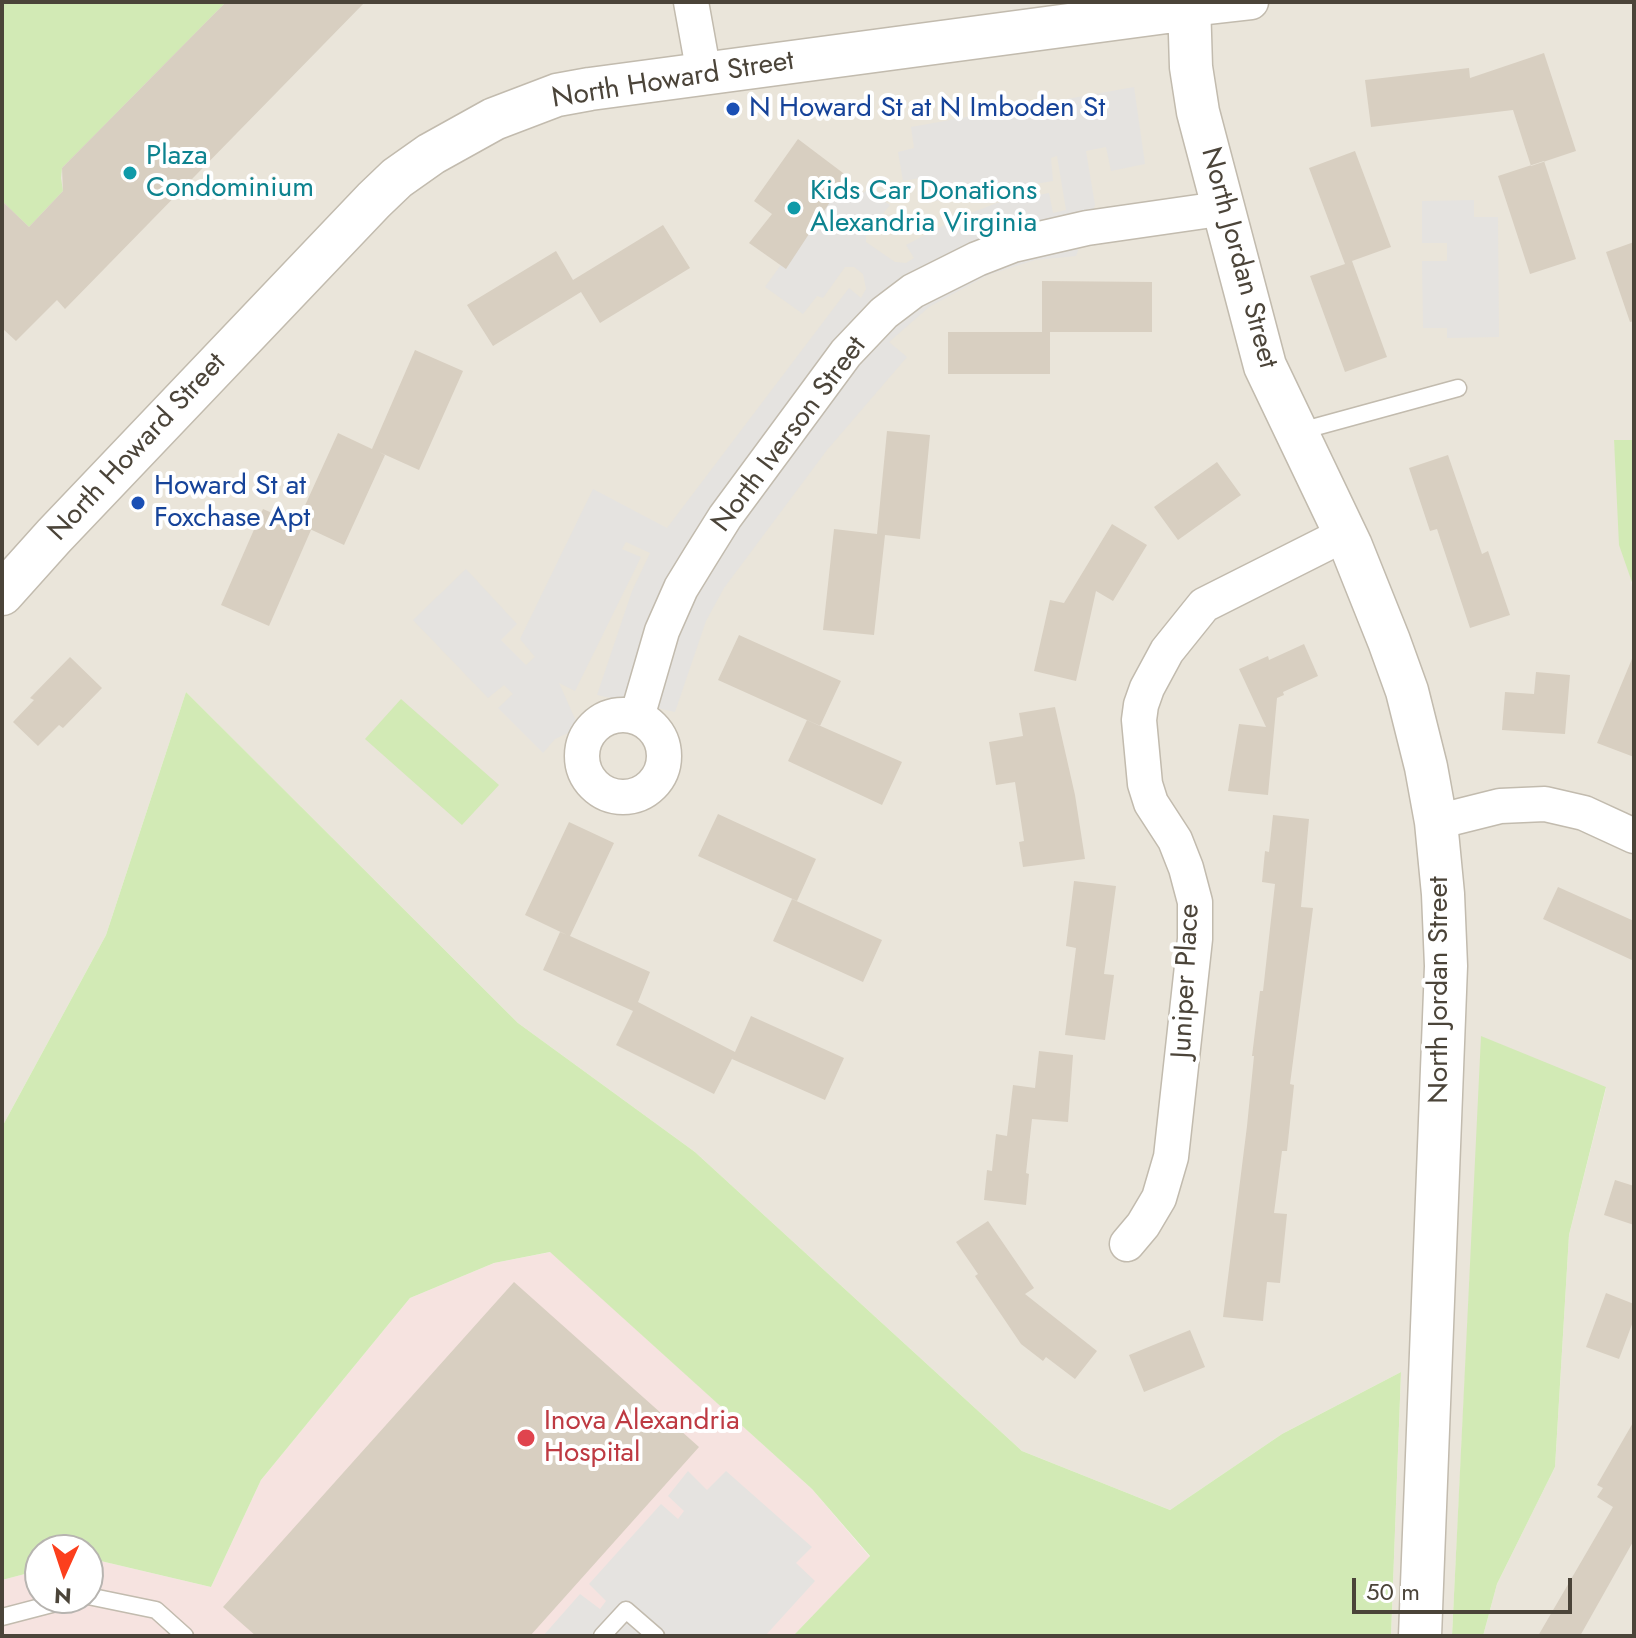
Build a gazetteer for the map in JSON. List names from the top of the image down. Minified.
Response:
{"streets":{"street":["North Howard Street","North Jordan Street","North Iverson Street","Juniper Place"]},"crossings":[["North Howard Street","North Jordan Street"],["North Jordan Street","North Iverson Street"],["North Jordan Street","Juniper Place"]],"places":["N Howard St at N Imboden St","Plaza Condominium","Kids Car Donations Alexandria Virginia","Howard St at Foxchase Apt","Inova Alexandria Hospital"],"scale_bar":"50 m","north":"bottom"}
